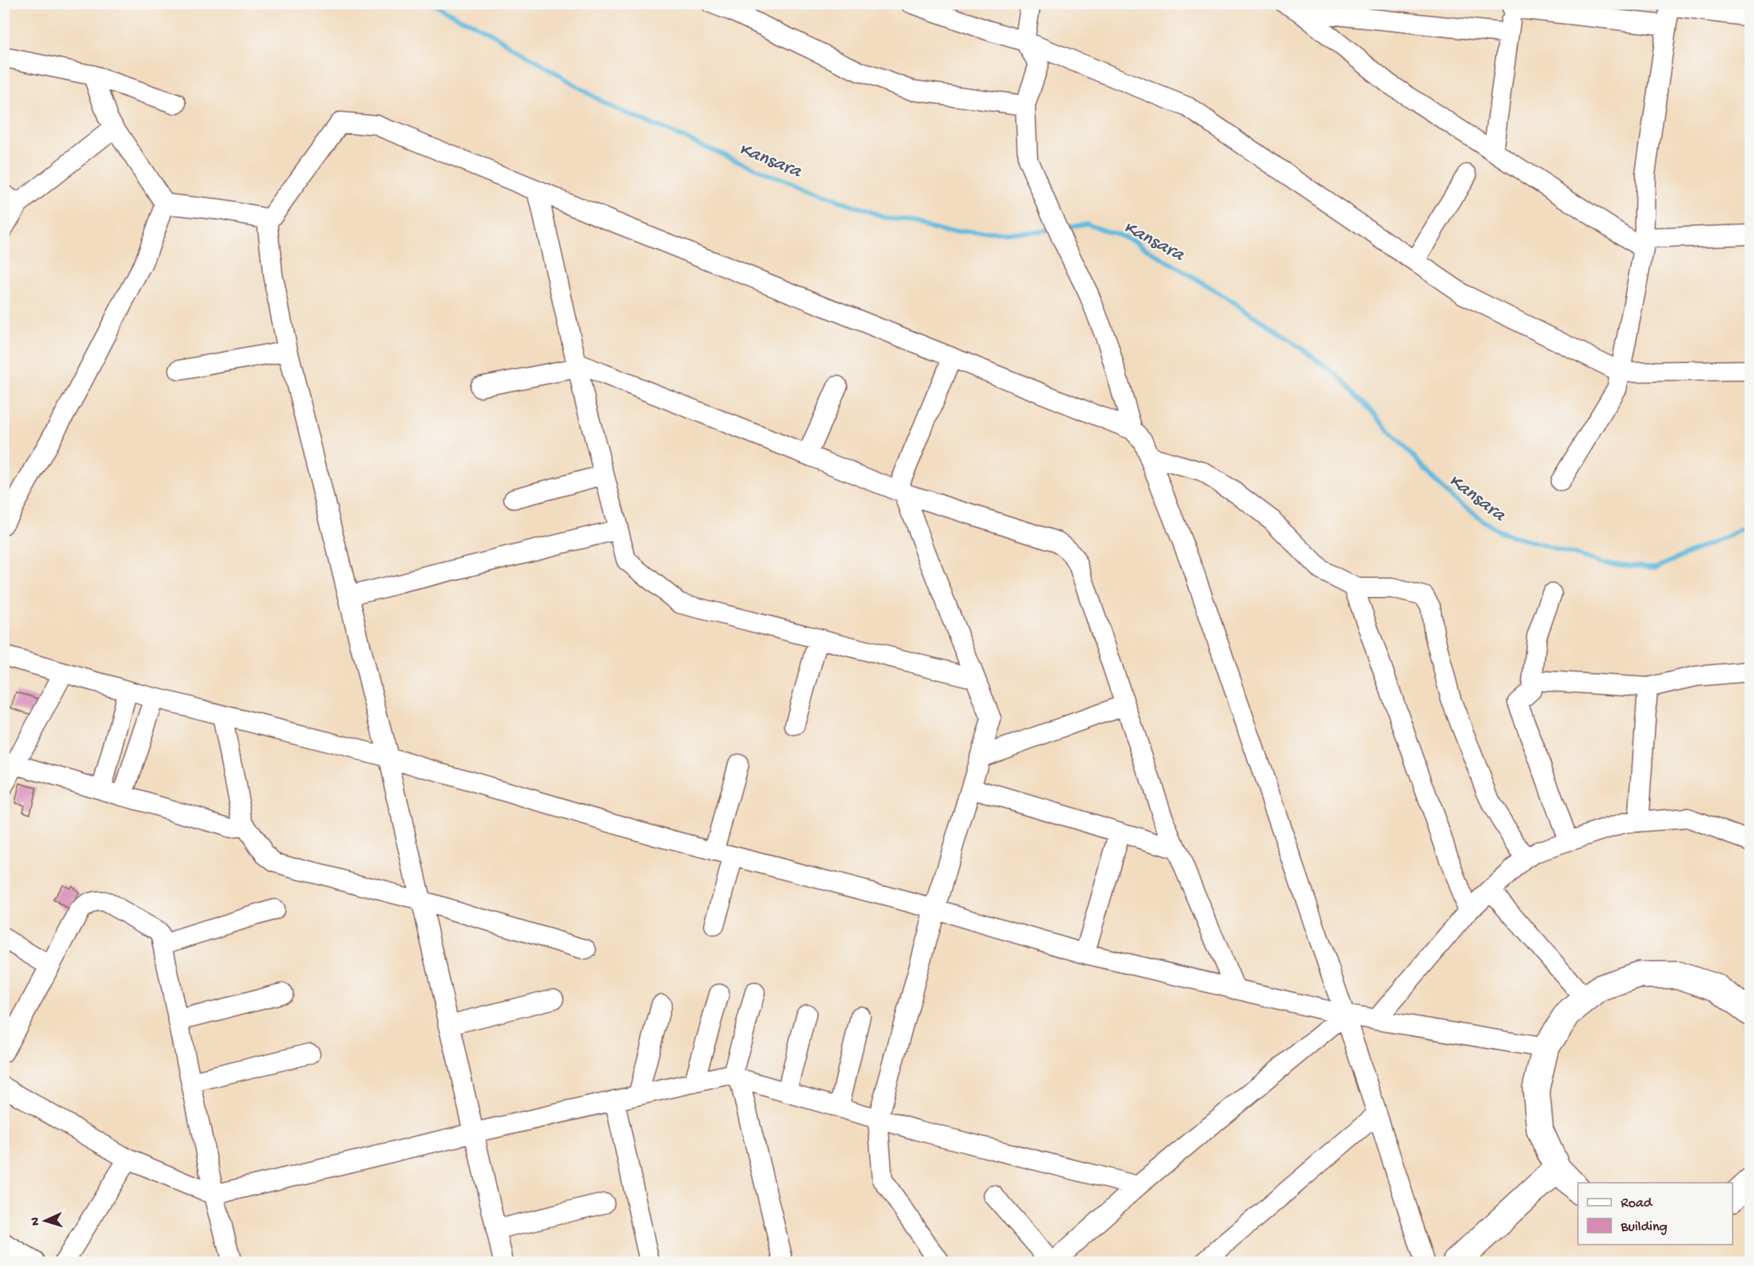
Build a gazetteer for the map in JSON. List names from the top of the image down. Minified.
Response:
{"water":["Kansara"],"legend":["Road","Building"],"north":"left"}
